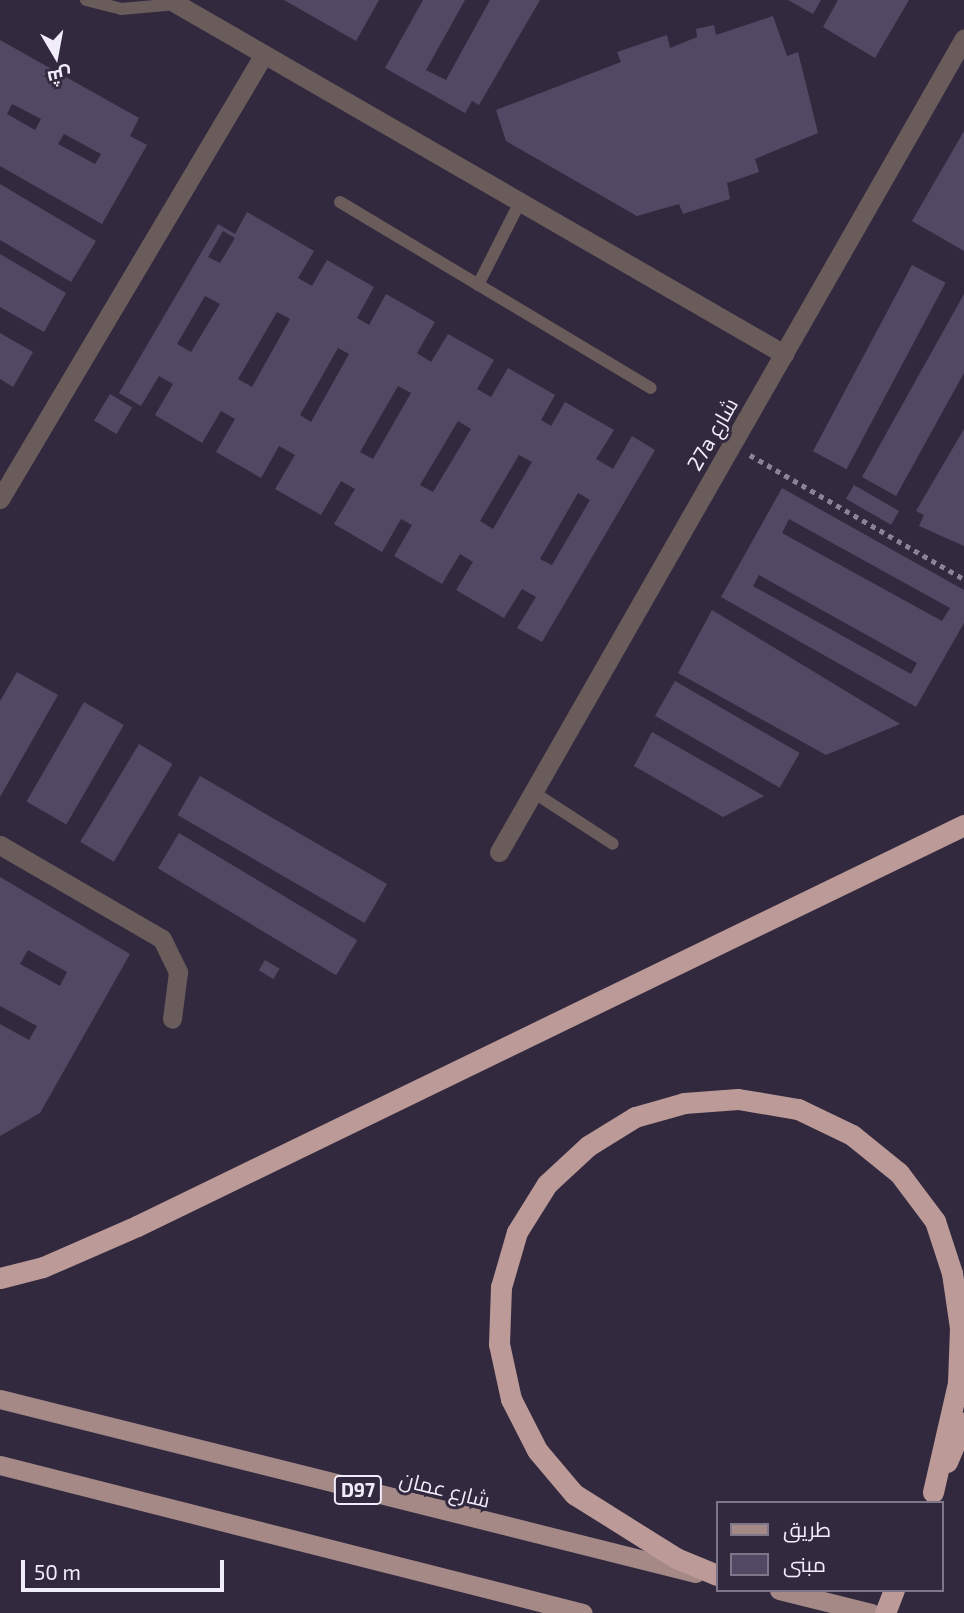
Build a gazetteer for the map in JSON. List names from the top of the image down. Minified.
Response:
{"streets":{"main road":["شارع عمان","D97"],"street":["27a شارع"]},"legend":["طريق","مبنى"],"scale_bar":"50 m","north":"bottom"}
